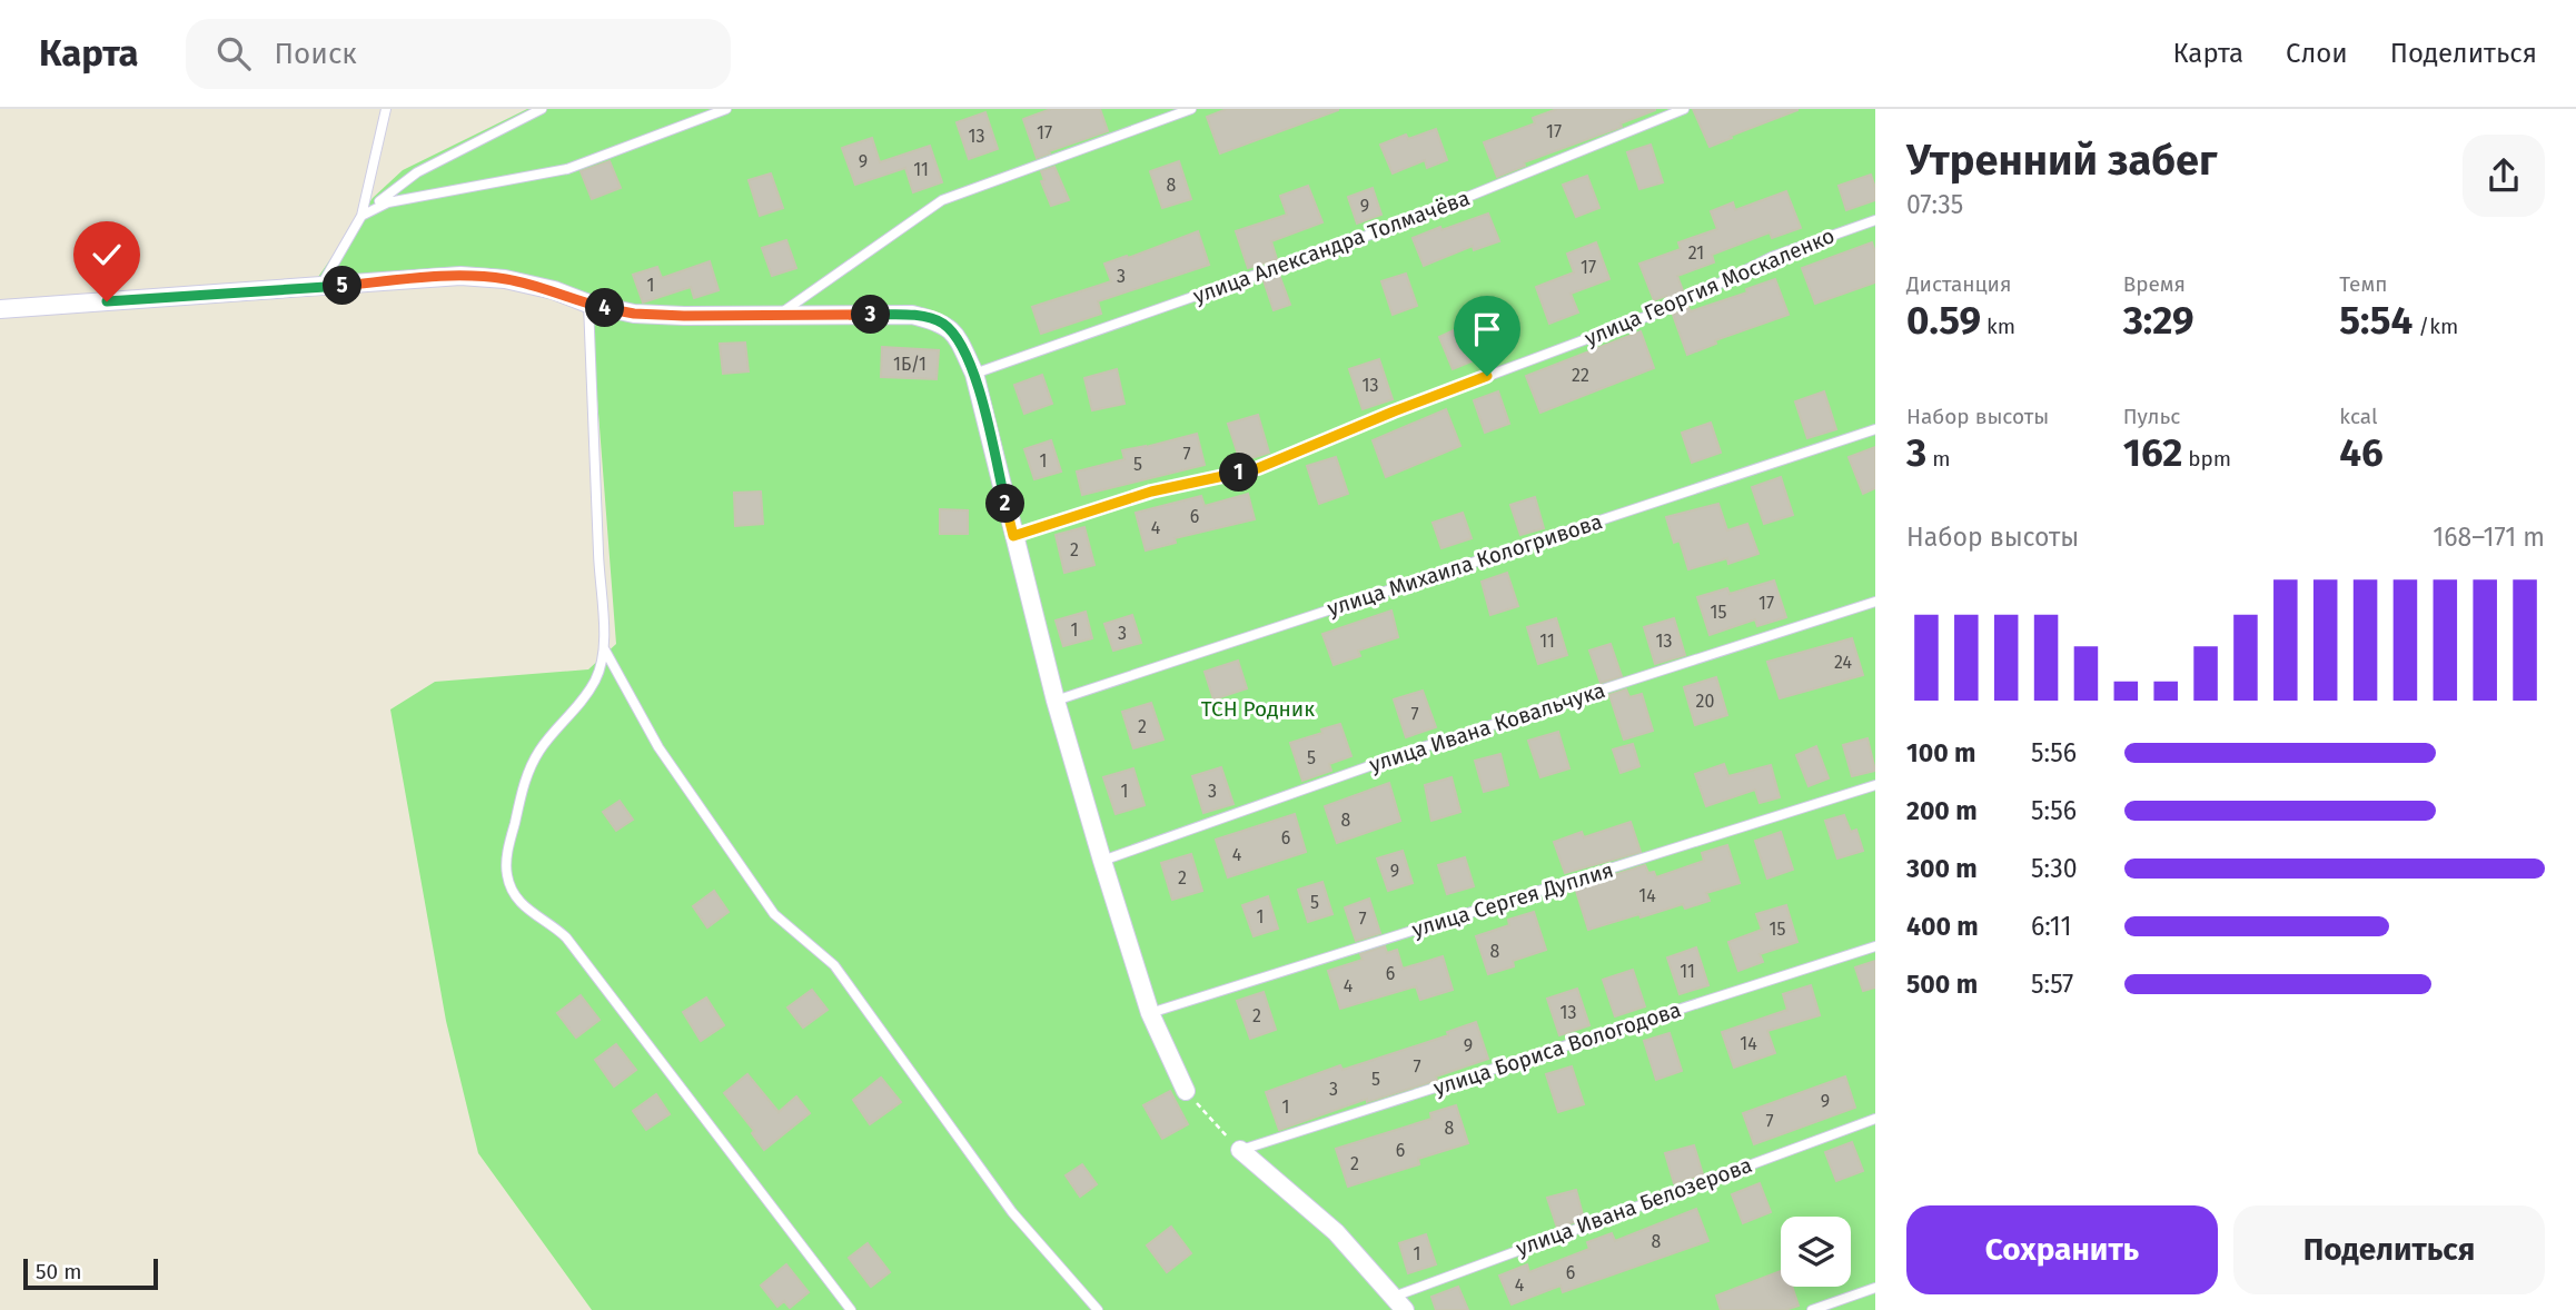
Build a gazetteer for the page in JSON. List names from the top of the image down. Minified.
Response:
{"streets":{"lane":["улица Александра Толмачёва","улица Георгия Москаленко","улица Михаила Кологривова","улица Ивана Ковальчука","улица Сергея Дуплия","улица Бориса Вологодова","улица Ивана Белозерова"]},"parks":["ТСН Родник"],"house_numbers":["17","17","13","9","11","8","9","21","17","3","1","1Б/1","22","13","7","1","5","6","4","2","17","15","1","3","11","13","24","20","7","2","5","1","3","8","6","4","9","2","14","5","1","7","15","8","11","6","4","13","2","14","9","7","5","3","9","1","7","8","6","2","8","1","6","4"],"scale_bar":"50 m","page":{"header":"Карта","search":"Поиск","nav":["Карта","Слои","Поделиться"],"heading":["Утренний забег","07:35"],"stats":[["Дистанция","0.59 km"],["Время","3:29"],["Темп","5:54 /km"],["Набор высоты","3 m"],["Пульс","162 bpm"],["kcal","46"]],"pins":["5","4","3","1","2"],"chart":["Набор высоты","168–171 m"],"list":[{"name":"100 m","note":"5:56"},{"name":"200 m","note":"5:56"},{"name":"300 m","note":"5:30"},{"name":"400 m","note":"6:11"},{"name":"500 m","note":"5:57"}],"buttons":["Сохранить","Поделиться"],"scale":"50 m"}}
